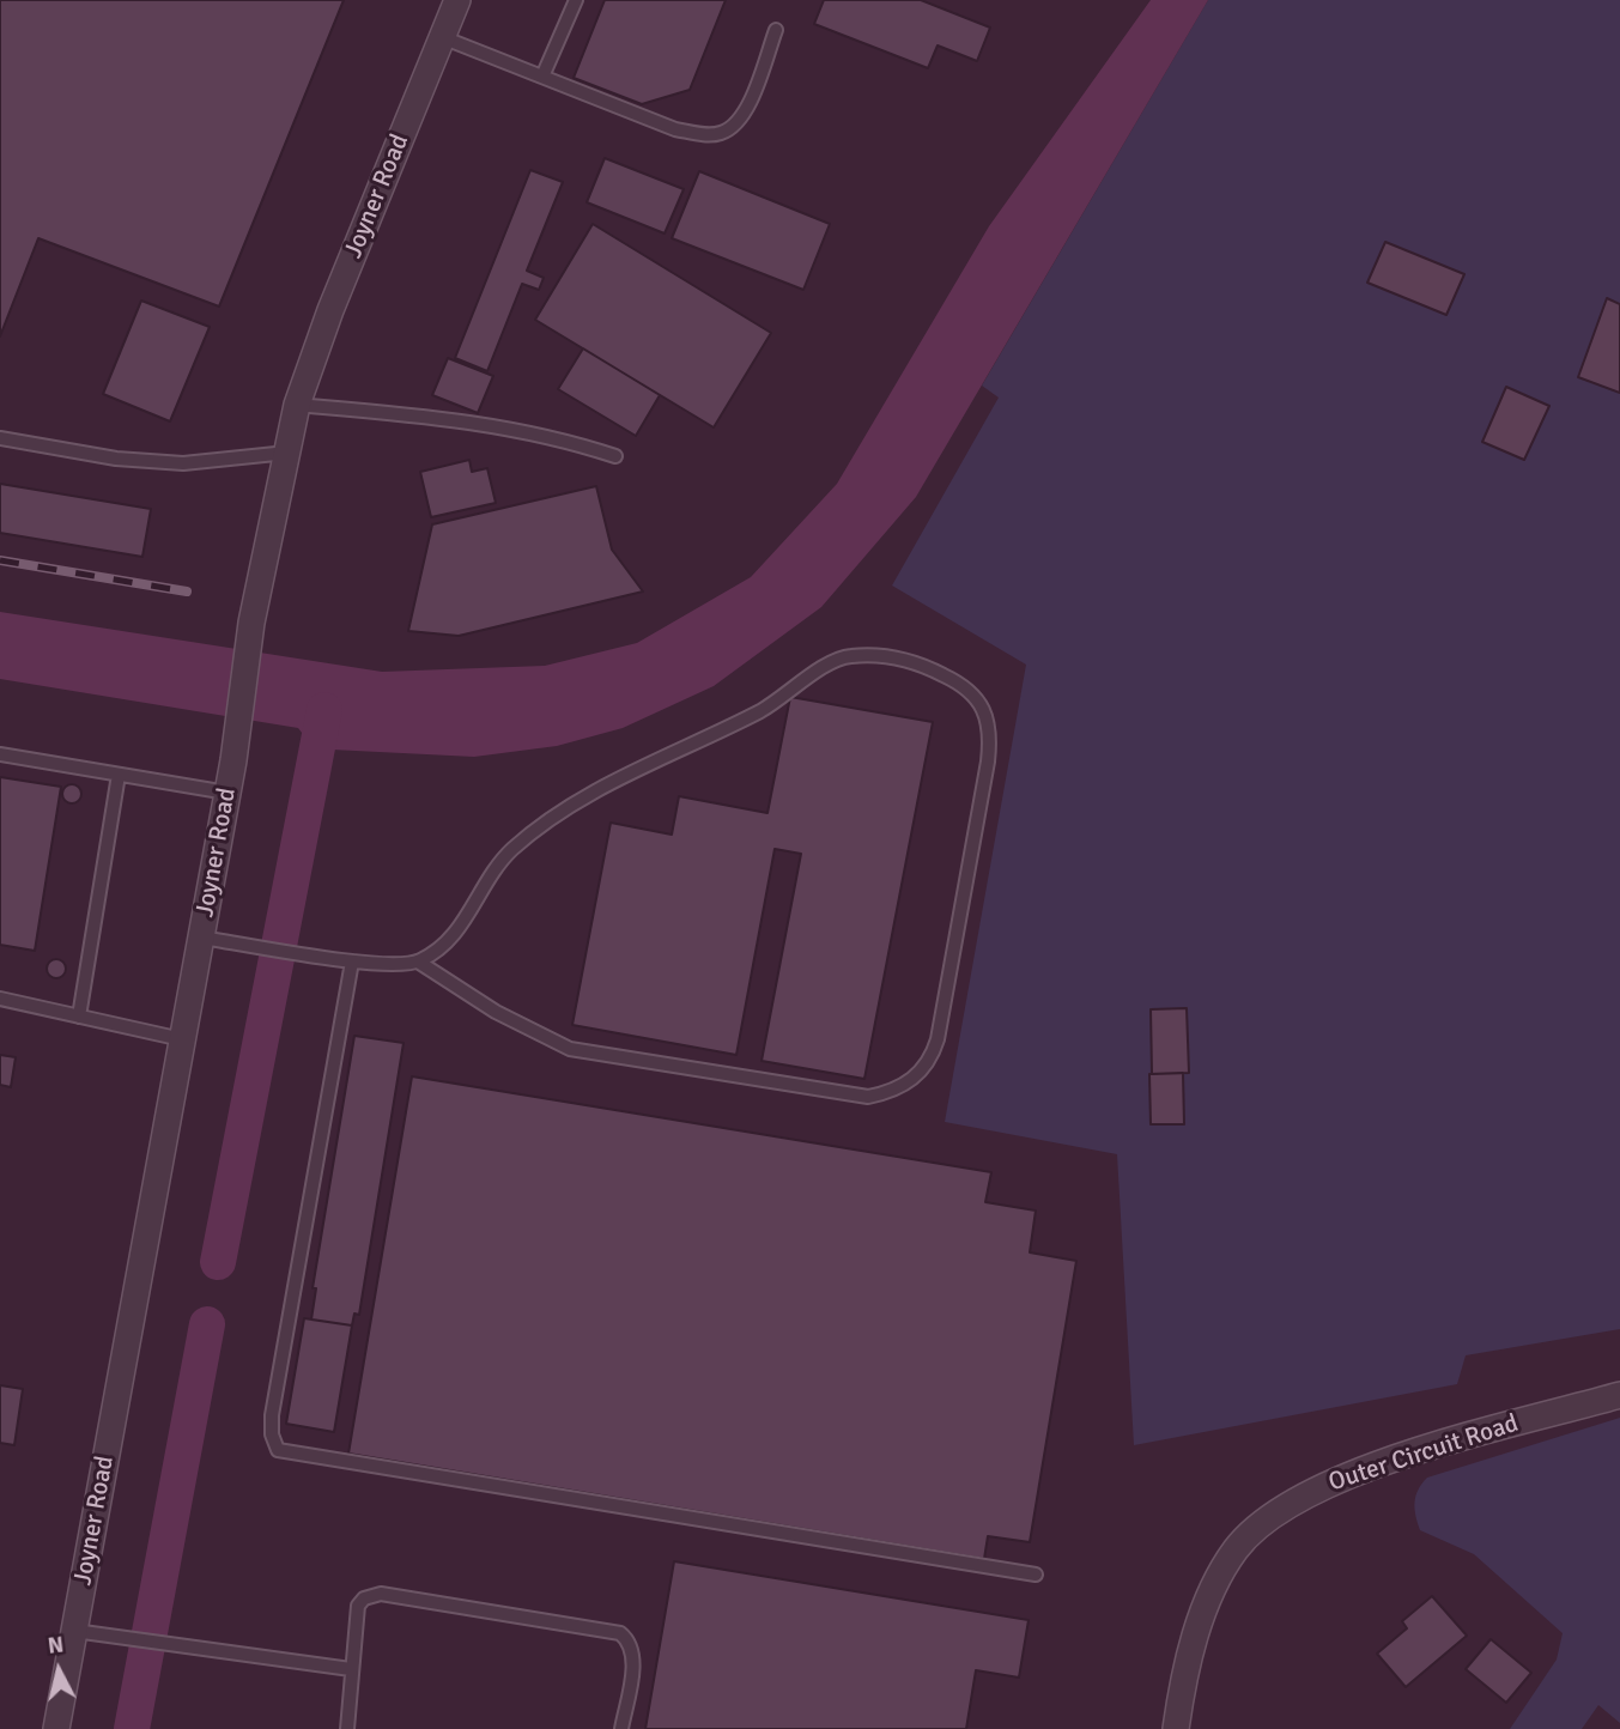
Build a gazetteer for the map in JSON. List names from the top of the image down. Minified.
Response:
{"streets":{"street":["Joyner Road","Outer Circuit Road"]},"north":"top"}
